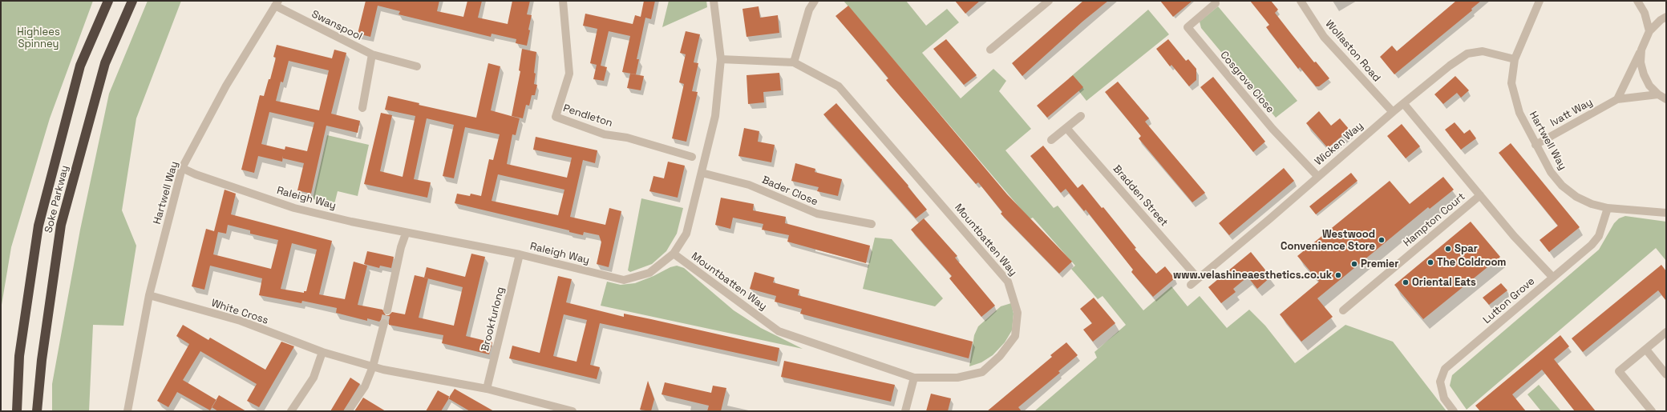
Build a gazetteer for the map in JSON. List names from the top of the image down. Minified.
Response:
{"streets":{"highway":["Soke Parkway"],"street":["Swanspool","Wollaston Road","Cosgrove Close","Ivatt Way","Pendleton","Hartwell Way","Wicken Way","Bader Close","Bradden Street","Raleigh Way","Hampton Court","Mountbatten Way","Lutton Grove","White Cross","Brookfurlong"]},"crossings":[["Swanspool","Hartwell Way"],["Wollaston Road","Wicken Way"],["Cosgrove Close","Wicken Way"],["Ivatt Way","Hartwell Way"],["Hartwell Way","Wicken Way"],["Hartwell Way","Raleigh Way"],["Hartwell Way","Lutton Grove"],["Hartwell Way","White Cross"],["Wicken Way","Bradden Street"],["Wicken Way","Hampton Court"],["Bader Close","Raleigh Way"],["Raleigh Way","Mountbatten Way"],["Raleigh Way","Brookfurlong"],["Hampton Court","Lutton Grove"],["White Cross","Brookfurlong"]],"parks":["Highlees Spinney"],"places":["Westwood Convenience Store","Spar","The Coldroom","Premier","www.velashineaesthetics.co.uk","Oriental Eats"]}
